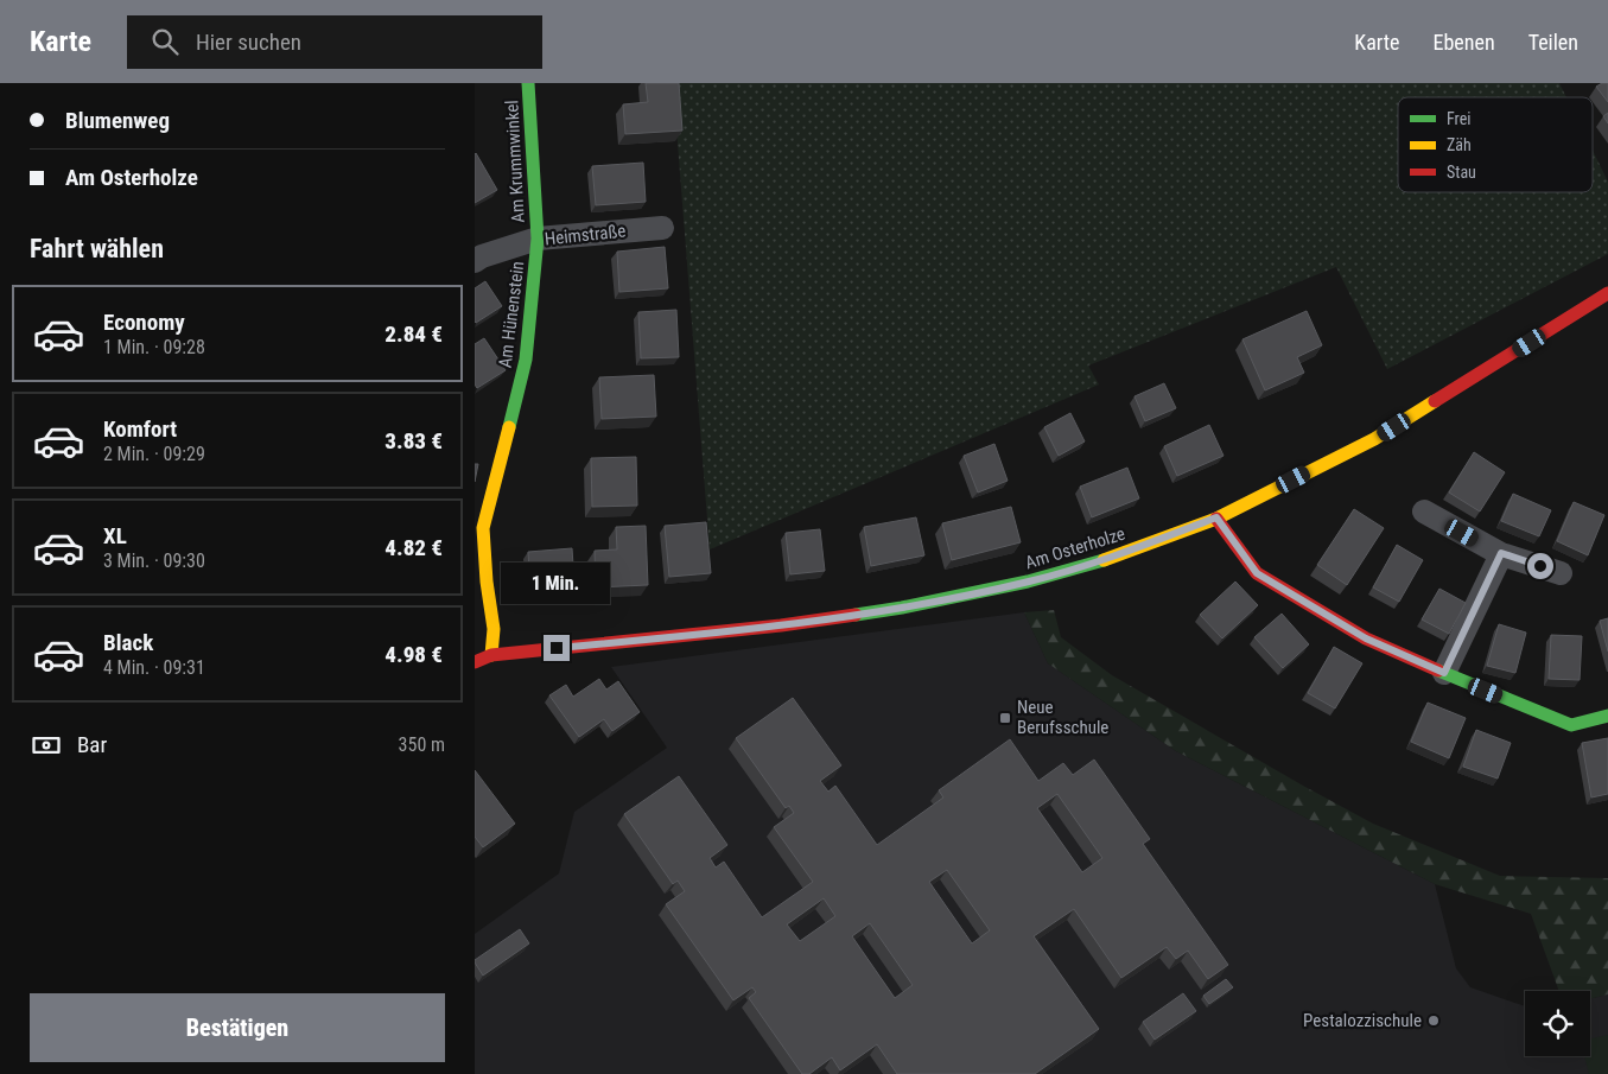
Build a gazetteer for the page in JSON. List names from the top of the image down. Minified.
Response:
{"streets":{"street":["Am Krummwinkel","Heimstraße","Am Hünenstein","Am Osterholze"]},"crossings":[["Am Krummwinkel","Heimstraße"],["Am Krummwinkel","Am Hünenstein"],["Heimstraße","Am Hünenstein"],["Am Hünenstein","Am Osterholze"]],"places":{"transit":["Neue Berufsschule"],"other":["Pestalozzischule"]},"legend":["Frei","Zäh","Stau"],"page":{"header":"Karte","search":"Hier suchen","nav":["Karte","Ebenen","Teilen"],"banner":["Blumenweg","Am Osterholze"],"heading":"Fahrt wählen","list":[{"name":"Economy","note":"1 Min. · 09:28","value":"2.84 €"},{"name":"Komfort","note":"2 Min. · 09:29","value":"3.83 €"},{"name":"XL","note":"3 Min. · 09:30","value":"4.82 €"},{"name":"Black","note":"4 Min. · 09:31","value":"4.98 €"}],"bubble":"1 Min.","pay":["Bar","350 m"],"buttons":"Bestätigen"}}
